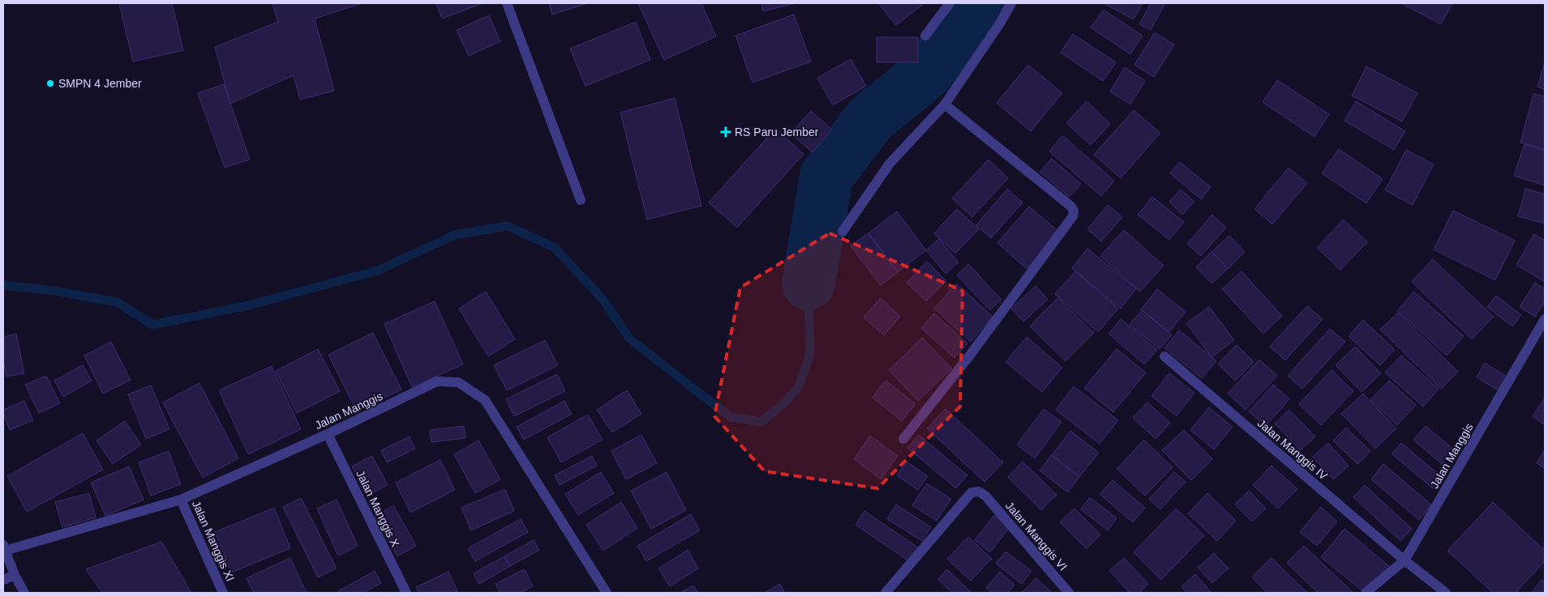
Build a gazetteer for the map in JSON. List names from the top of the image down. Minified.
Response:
{"streets":{"street":["Jalan Manggis","Jalan Manggis IV","Jalan Manggis X","Jalan Manggis VI","Jalan Manggis XI"]},"crossings":[["Jalan Manggis","Jalan Manggis IV"],["Jalan Manggis","Jalan Manggis X"],["Jalan Manggis","Jalan Manggis XI"]],"places":{"other":["SMPN 4 Jember"],"health":["RS Paru Jember"]}}
